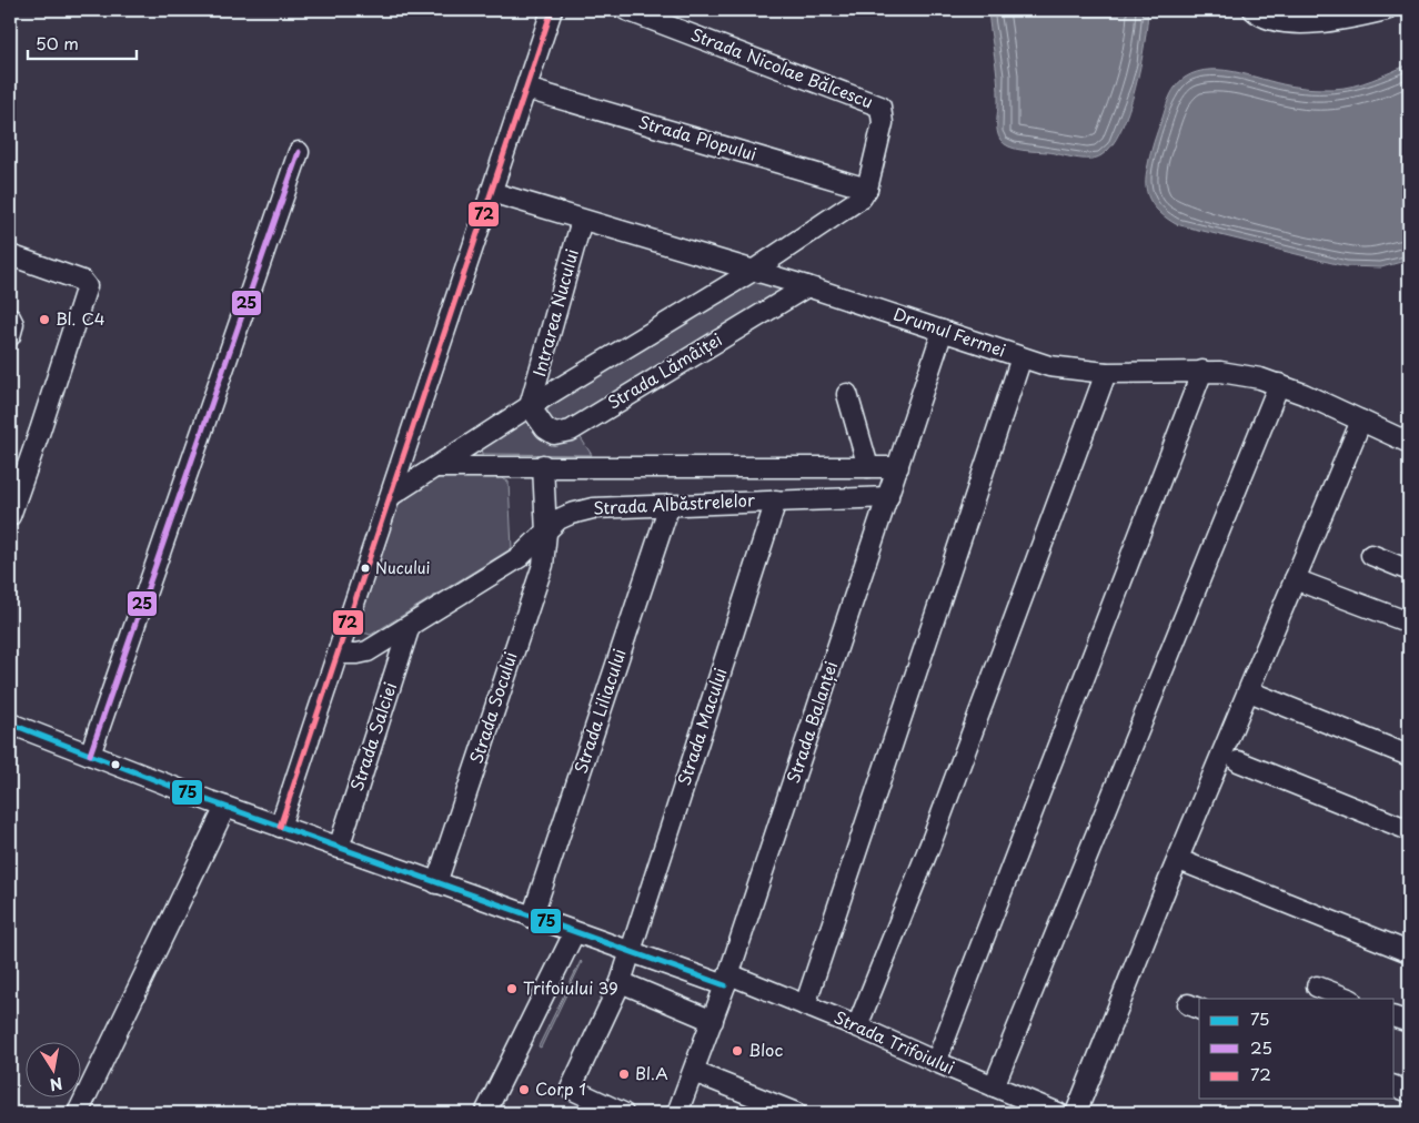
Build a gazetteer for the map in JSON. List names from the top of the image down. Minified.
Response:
{"streets":{"street":["Strada Nicolae Bălcescu","Strada Plopului","Intrarea Nucului","Drumul Fermei","Strada Lămâiței","Strada Albăstrelelor","Strada Socului","Strada Liliacului","Strada Balanței","Strada Macului","Strada Salciei","Strada Trifoiului"]},"crossings":[["Strada Nicolae Bălcescu","Strada Plopului"],["Intrarea Nucului","Drumul Fermei"],["Intrarea Nucului","Strada Lămâiței"],["Drumul Fermei","Strada Lămâiței"],["Drumul Fermei","Strada Balanței"],["Strada Albăstrelelor","Strada Socului"],["Strada Albăstrelelor","Strada Liliacului"],["Strada Albăstrelelor","Strada Balanței"],["Strada Albăstrelelor","Strada Macului"],["Strada Albăstrelelor","Strada Salciei"],["Strada Socului","Strada Trifoiului"],["Strada Liliacului","Strada Trifoiului"],["Strada Balanței","Strada Trifoiului"],["Strada Macului","Strada Trifoiului"],["Strada Salciei","Strada Trifoiului"]],"places":["Bl. C4","Nucului","Trifoiului 39","Bloc","Bl.A","Corp 1"],"lines":["transit line 72","transit line 25","transit line 75"],"legend":["75","25","72"],"scale_bar":"50 m","north":"bottom"}
